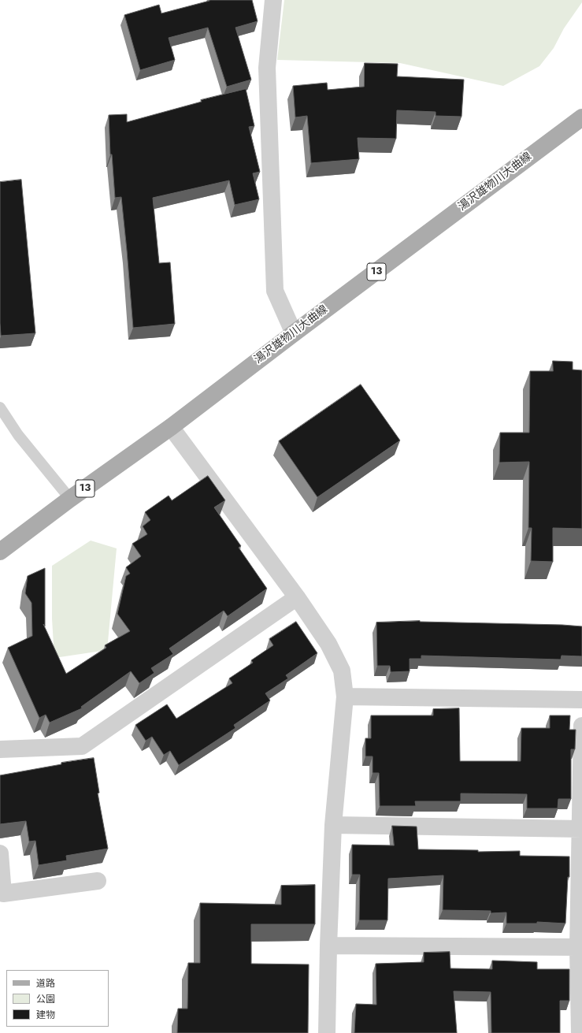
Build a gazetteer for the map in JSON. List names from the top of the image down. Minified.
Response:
{"streets":{"main road":["湯沢雄物川大曲線","13"]},"legend":["道路","公園","建物"]}
